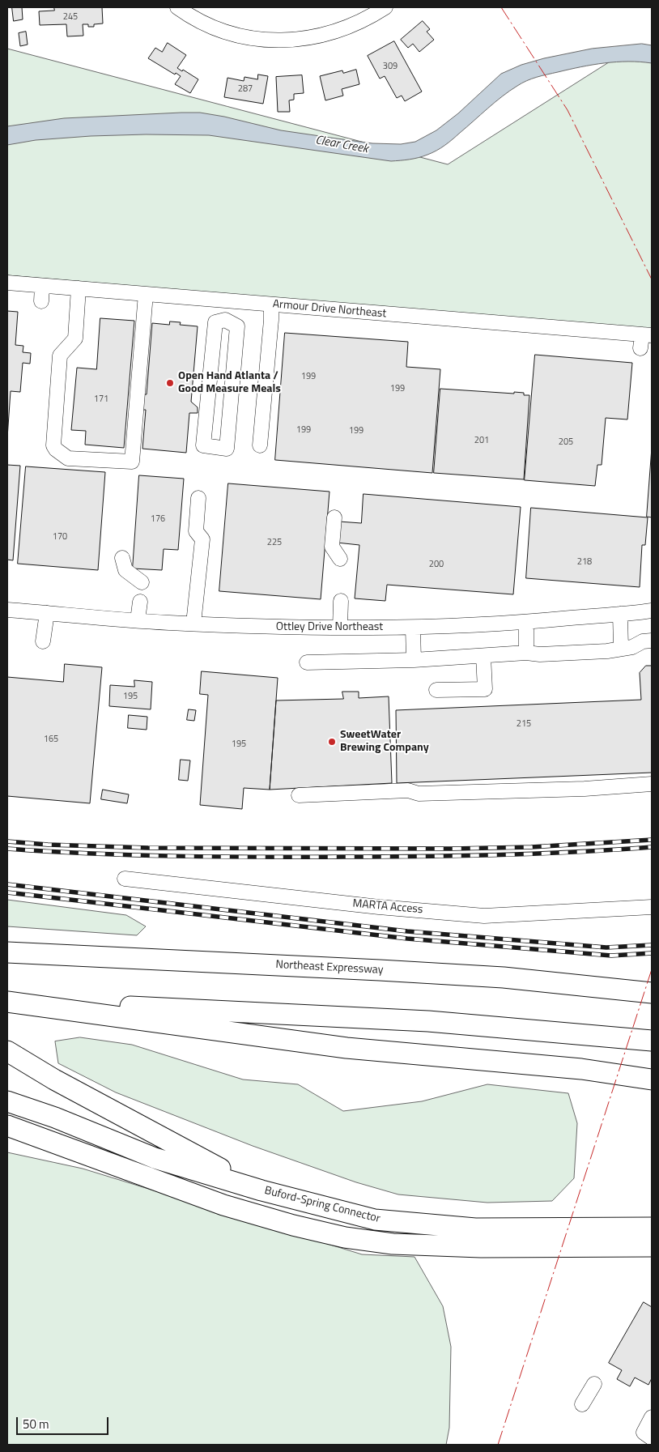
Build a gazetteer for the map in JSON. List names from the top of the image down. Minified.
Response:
{"streets":{"highway":["Northeast Expressway","Buford-Spring Connector"],"street":["Armour Drive Northeast","Ottley Drive Northeast","MARTA Access"]},"water":["Clear Creek"],"places":["Open Hand Atlanta / Good Measure Meals","SweetWater Brewing Company"],"house_numbers":["245","309","287","199","199","171","199","199","201","205","176","170","225","218","200","195","215","165","195"],"scale_bar":"50 m"}
